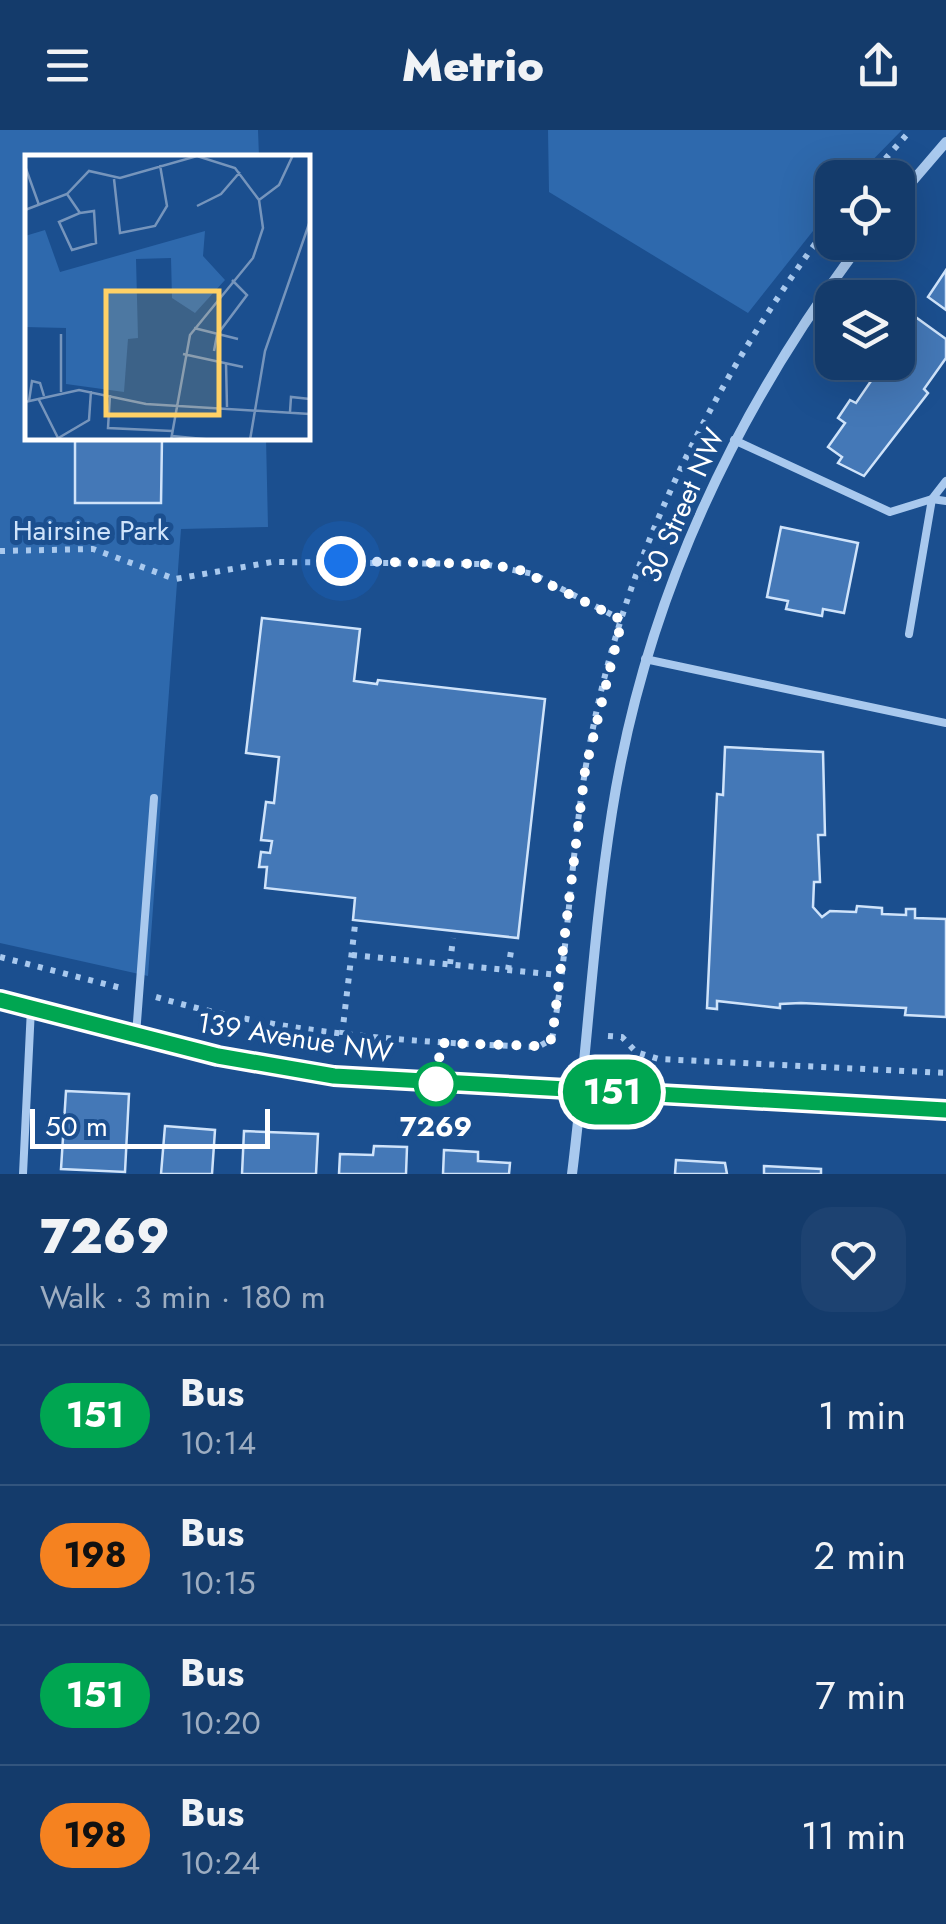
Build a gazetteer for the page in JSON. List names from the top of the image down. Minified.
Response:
{"streets":{"street":["30 Street NW","139 Avenue NW"]},"crossings":[["30 Street NW","139 Avenue NW"]],"parks":["Hairsine Park"],"places":["7269"],"lines":["bus line 151"],"scale_bar":"50 m","page":{"header":"Metrio","on_map":"151","scale":"50 m","heading":["7269","Walk · 3 min · 180 m"],"list":[{"mark":"151","name":"Bus","note":"10:14","value":"1 min"},{"mark":"198","name":"Bus","note":"10:15","value":"2 min"},{"mark":"151","name":"Bus","note":"10:20","value":"7 min"},{"mark":"198","name":"Bus","note":"10:24","value":"11 min"}]}}
